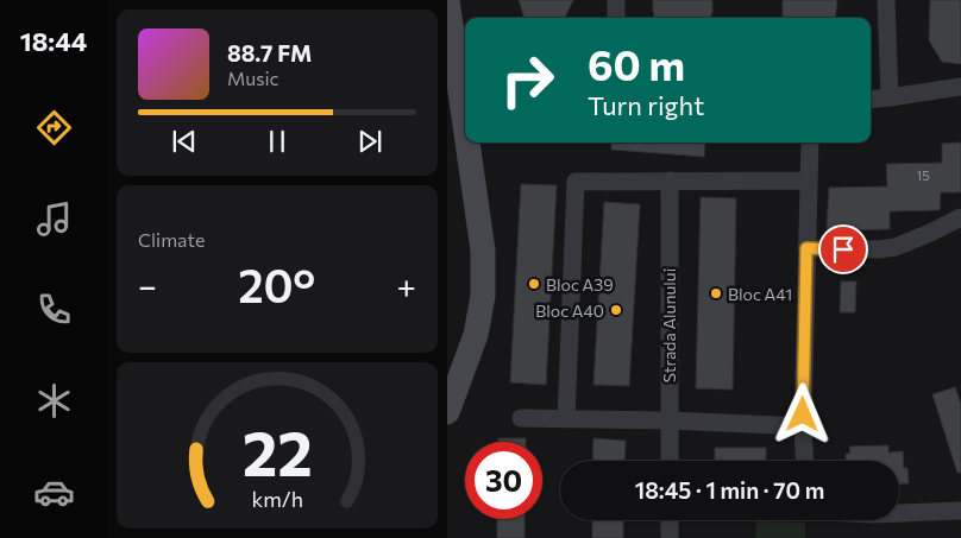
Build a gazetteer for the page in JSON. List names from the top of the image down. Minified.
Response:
{"streets":{"street":["Strada Alunului"]},"places":["Bloc A39","Bloc A41","Bloc A40"],"house_numbers":["15"],"page":{"tabs":"18:44","turn":["60 m","Turn right"],"song":["88.7 FM","Music"],"tile":"Climate","heat":["−","20°","+"],"limit":"30","trip":"18:45 · 1 min · 70 m","gauge":["22","km/h"]}}
